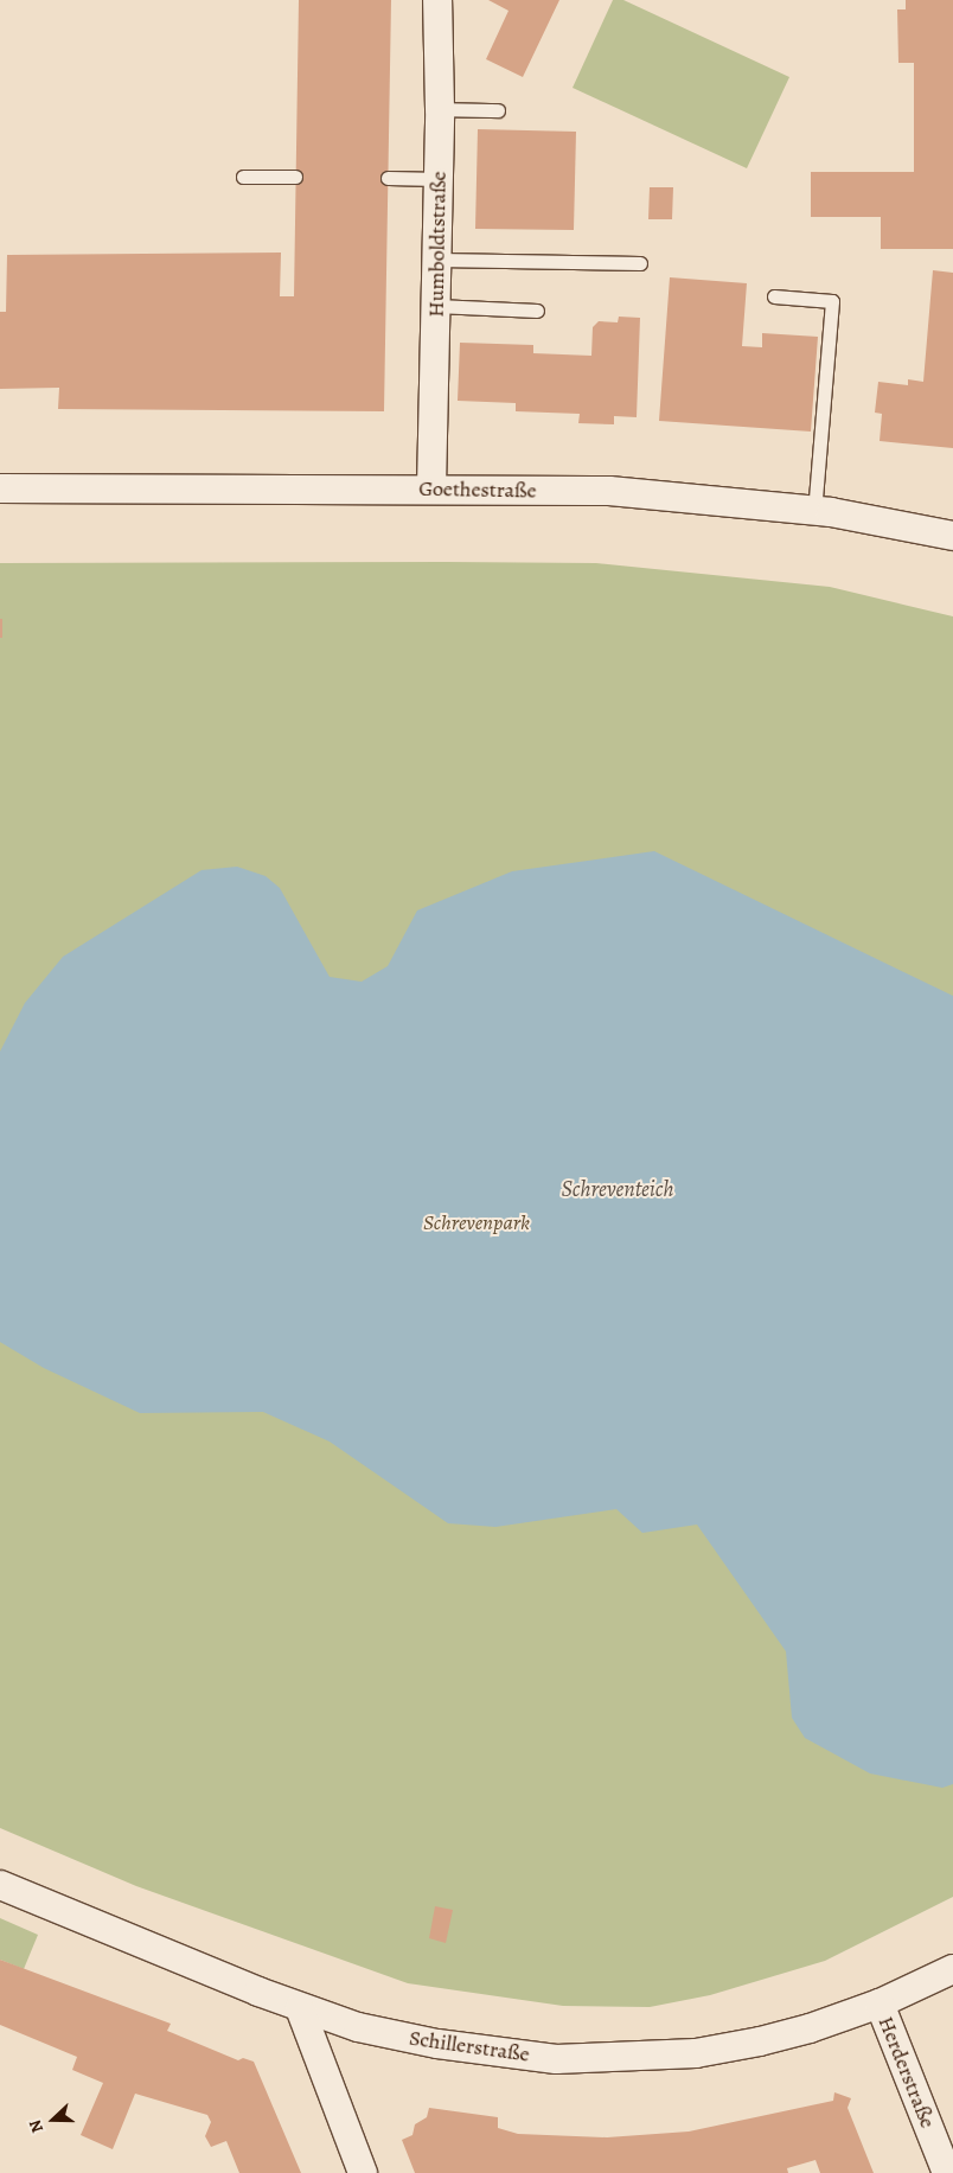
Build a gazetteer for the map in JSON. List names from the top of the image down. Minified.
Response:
{"streets":{"street":["Humboldtstraße","Goethestraße","Schillerstraße","Herderstraße"]},"crossings":[["Humboldtstraße","Goethestraße"],["Schillerstraße","Herderstraße"]],"water":["Schreventeich"],"parks":["Schrevenpark"],"north":"left"}
